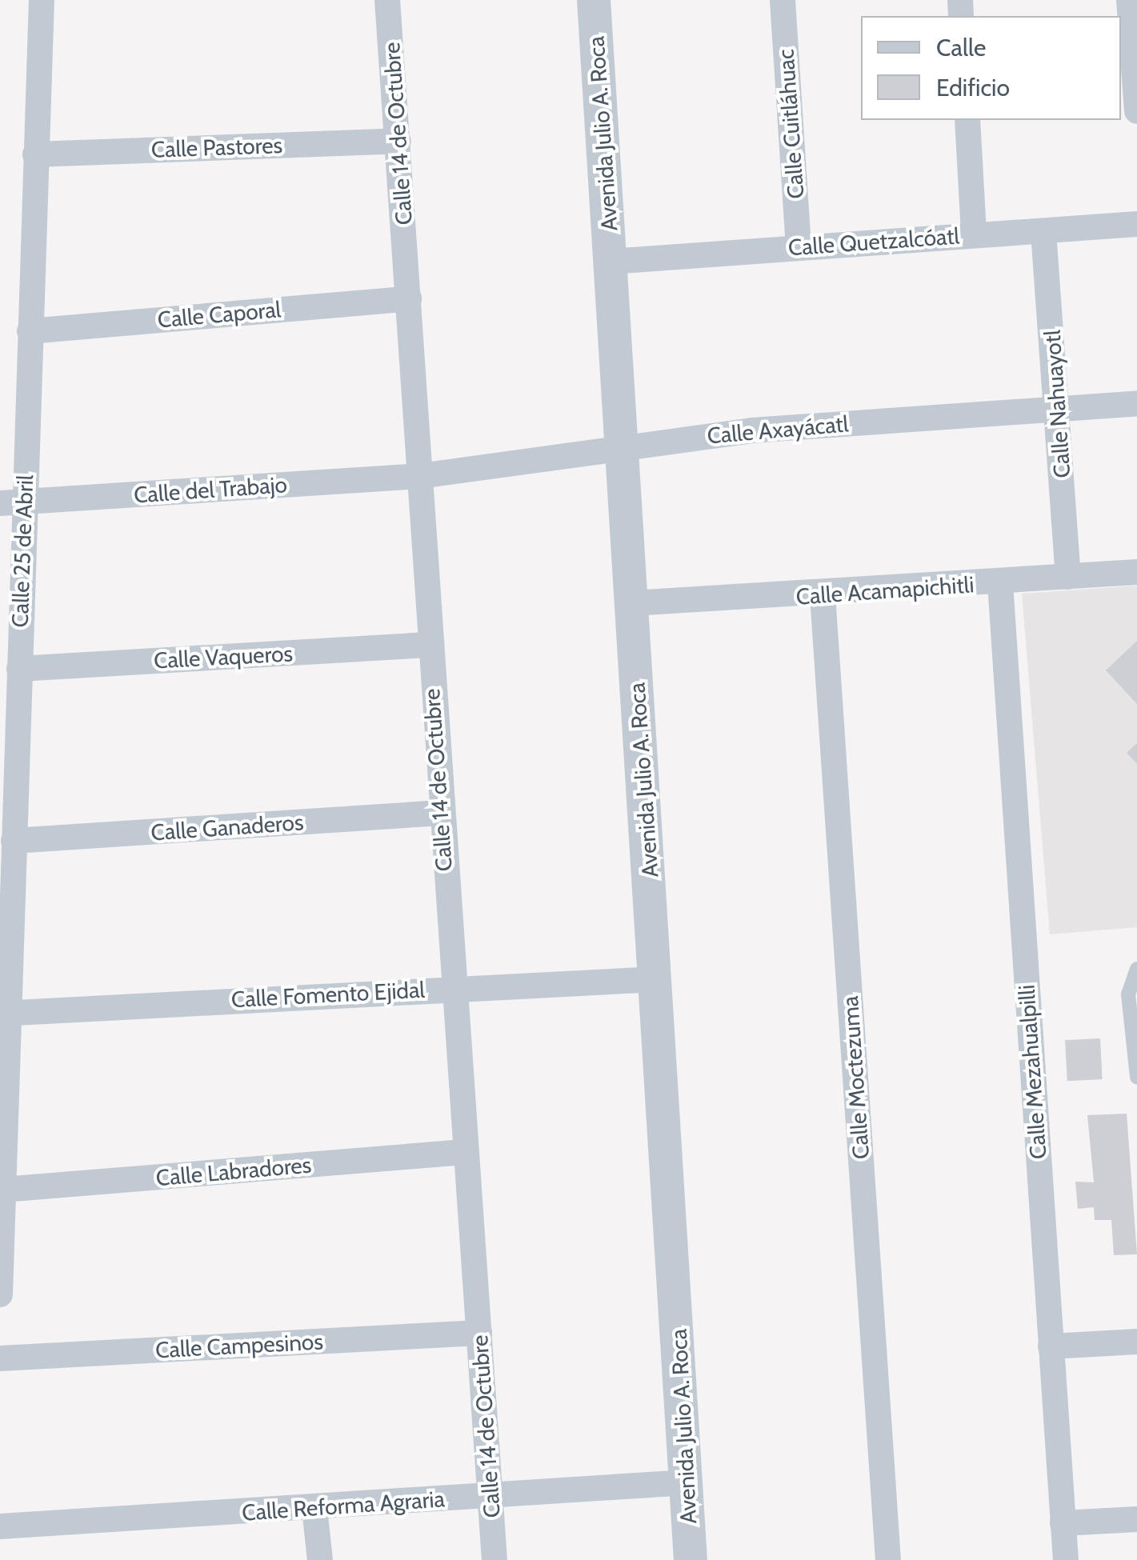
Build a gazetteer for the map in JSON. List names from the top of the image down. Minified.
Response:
{"streets":{"street":["Calle Cuitláhuac","Calle 14 de Octubre","Avenida Julio A. Roca","Calle Pastores","Calle Quetzalcóatl","Calle Caporal","Calle Nahuayotl","Calle Axayácatl","Calle del Trabajo","Calle 25 de Abril","Calle Acamapichitli","Calle Vaqueros","Calle Ganaderos","Calle Fomento Ejidal","Calle Mezahualpilli","Calle Moctezuma","Calle Labradores","Calle Campesinos","Calle Reforma Agraria"]},"crossings":[["Calle Cuitláhuac","Calle Quetzalcóatl"],["Calle 14 de Octubre","Calle Pastores"],["Calle 14 de Octubre","Calle Caporal"],["Calle 14 de Octubre","Calle Axayácatl"],["Calle 14 de Octubre","Calle del Trabajo"],["Calle 14 de Octubre","Calle Vaqueros"],["Calle 14 de Octubre","Calle Ganaderos"],["Calle 14 de Octubre","Calle Fomento Ejidal"],["Calle 14 de Octubre","Calle Labradores"],["Calle 14 de Octubre","Calle Campesinos"],["Calle 14 de Octubre","Calle Reforma Agraria"],["Avenida Julio A. Roca","Calle Quetzalcóatl"],["Avenida Julio A. Roca","Calle Axayácatl"],["Avenida Julio A. Roca","Calle Acamapichitli"],["Avenida Julio A. Roca","Calle Fomento Ejidal"],["Avenida Julio A. Roca","Calle Reforma Agraria"],["Calle Pastores","Calle 25 de Abril"],["Calle Quetzalcóatl","Calle Nahuayotl"],["Calle Caporal","Calle 25 de Abril"],["Calle Nahuayotl","Calle Axayácatl"],["Calle Nahuayotl","Calle Acamapichitli"],["Calle Axayácatl","Calle del Trabajo"],["Calle del Trabajo","Calle 25 de Abril"],["Calle 25 de Abril","Calle Vaqueros"],["Calle 25 de Abril","Calle Ganaderos"],["Calle 25 de Abril","Calle Fomento Ejidal"],["Calle 25 de Abril","Calle Labradores"],["Calle Acamapichitli","Calle Mezahualpilli"],["Calle Acamapichitli","Calle Moctezuma"]],"legend":["Calle","Edificio"]}
